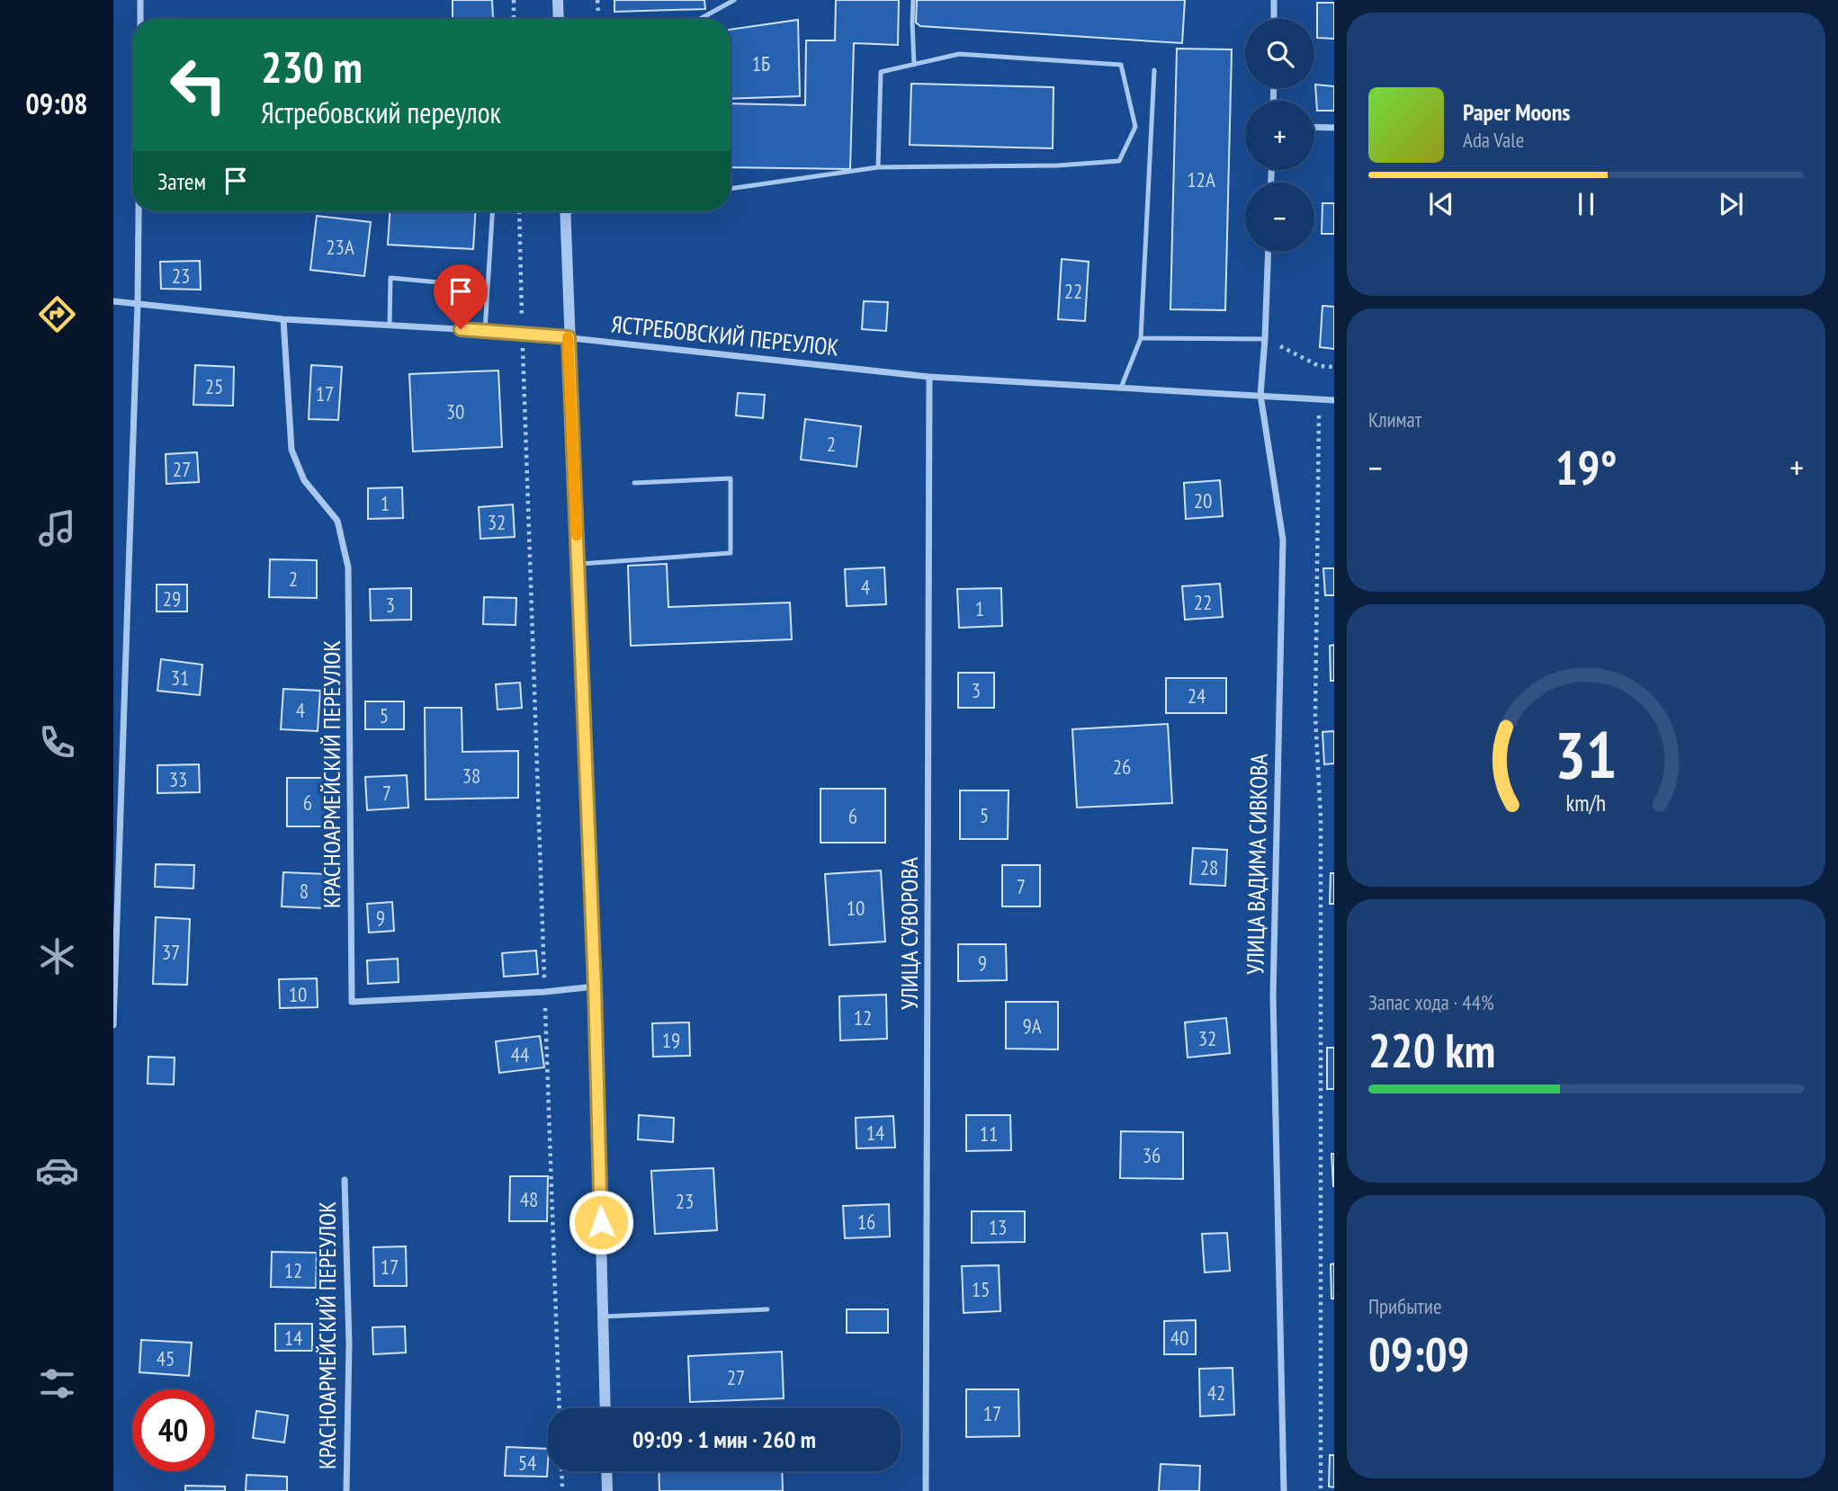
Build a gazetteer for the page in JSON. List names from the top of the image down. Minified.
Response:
{"streets":{"street":["ЯСТРЕБОВСКИЙ ПЕРЕУЛОК","КРАСНОАРМЕЙСКИЙ ПЕРЕУЛОК","УЛИЦА ВАДИМА СИВКОВА","УЛИЦА СУВОРОВА"]},"crossings":[["ЯСТРЕБОВСКИЙ ПЕРЕУЛОК","КРАСНОАРМЕЙСКИЙ ПЕРЕУЛОК"],["ЯСТРЕБОВСКИЙ ПЕРЕУЛОК","УЛИЦА ВАДИМА СИВКОВА"],["ЯСТРЕБОВСКИЙ ПЕРЕУЛОК","УЛИЦА СУВОРОВА"]],"house_numbers":["1Б","12А","23А","23","22","25","17","30","2","27","20","1","32","2","4","29","22","3","1","31","3","24","4","5","26","38","33","7","6","5","6","28","7","8","10","9","37","9","10","12","9А","32","19","44","14","11","36","48","23","16","13","17","12","15","14","40","45","27","42","17","54"],"page":{"tabs":"09:08","map_buttons":["+","−"],"turn":["230 m","Ястребовский переулок"],"song":["Paper Moons","Ada Vale"],"then":"Затем","tile":["Климат",["Запас хода · 44%","220 km"],["Прибытие","09:09"]],"heat":["−","19°","+"],"limit":"40","trip":"09:09 · 1 мин · 260 m","gauge":["31","km/h"]}}
